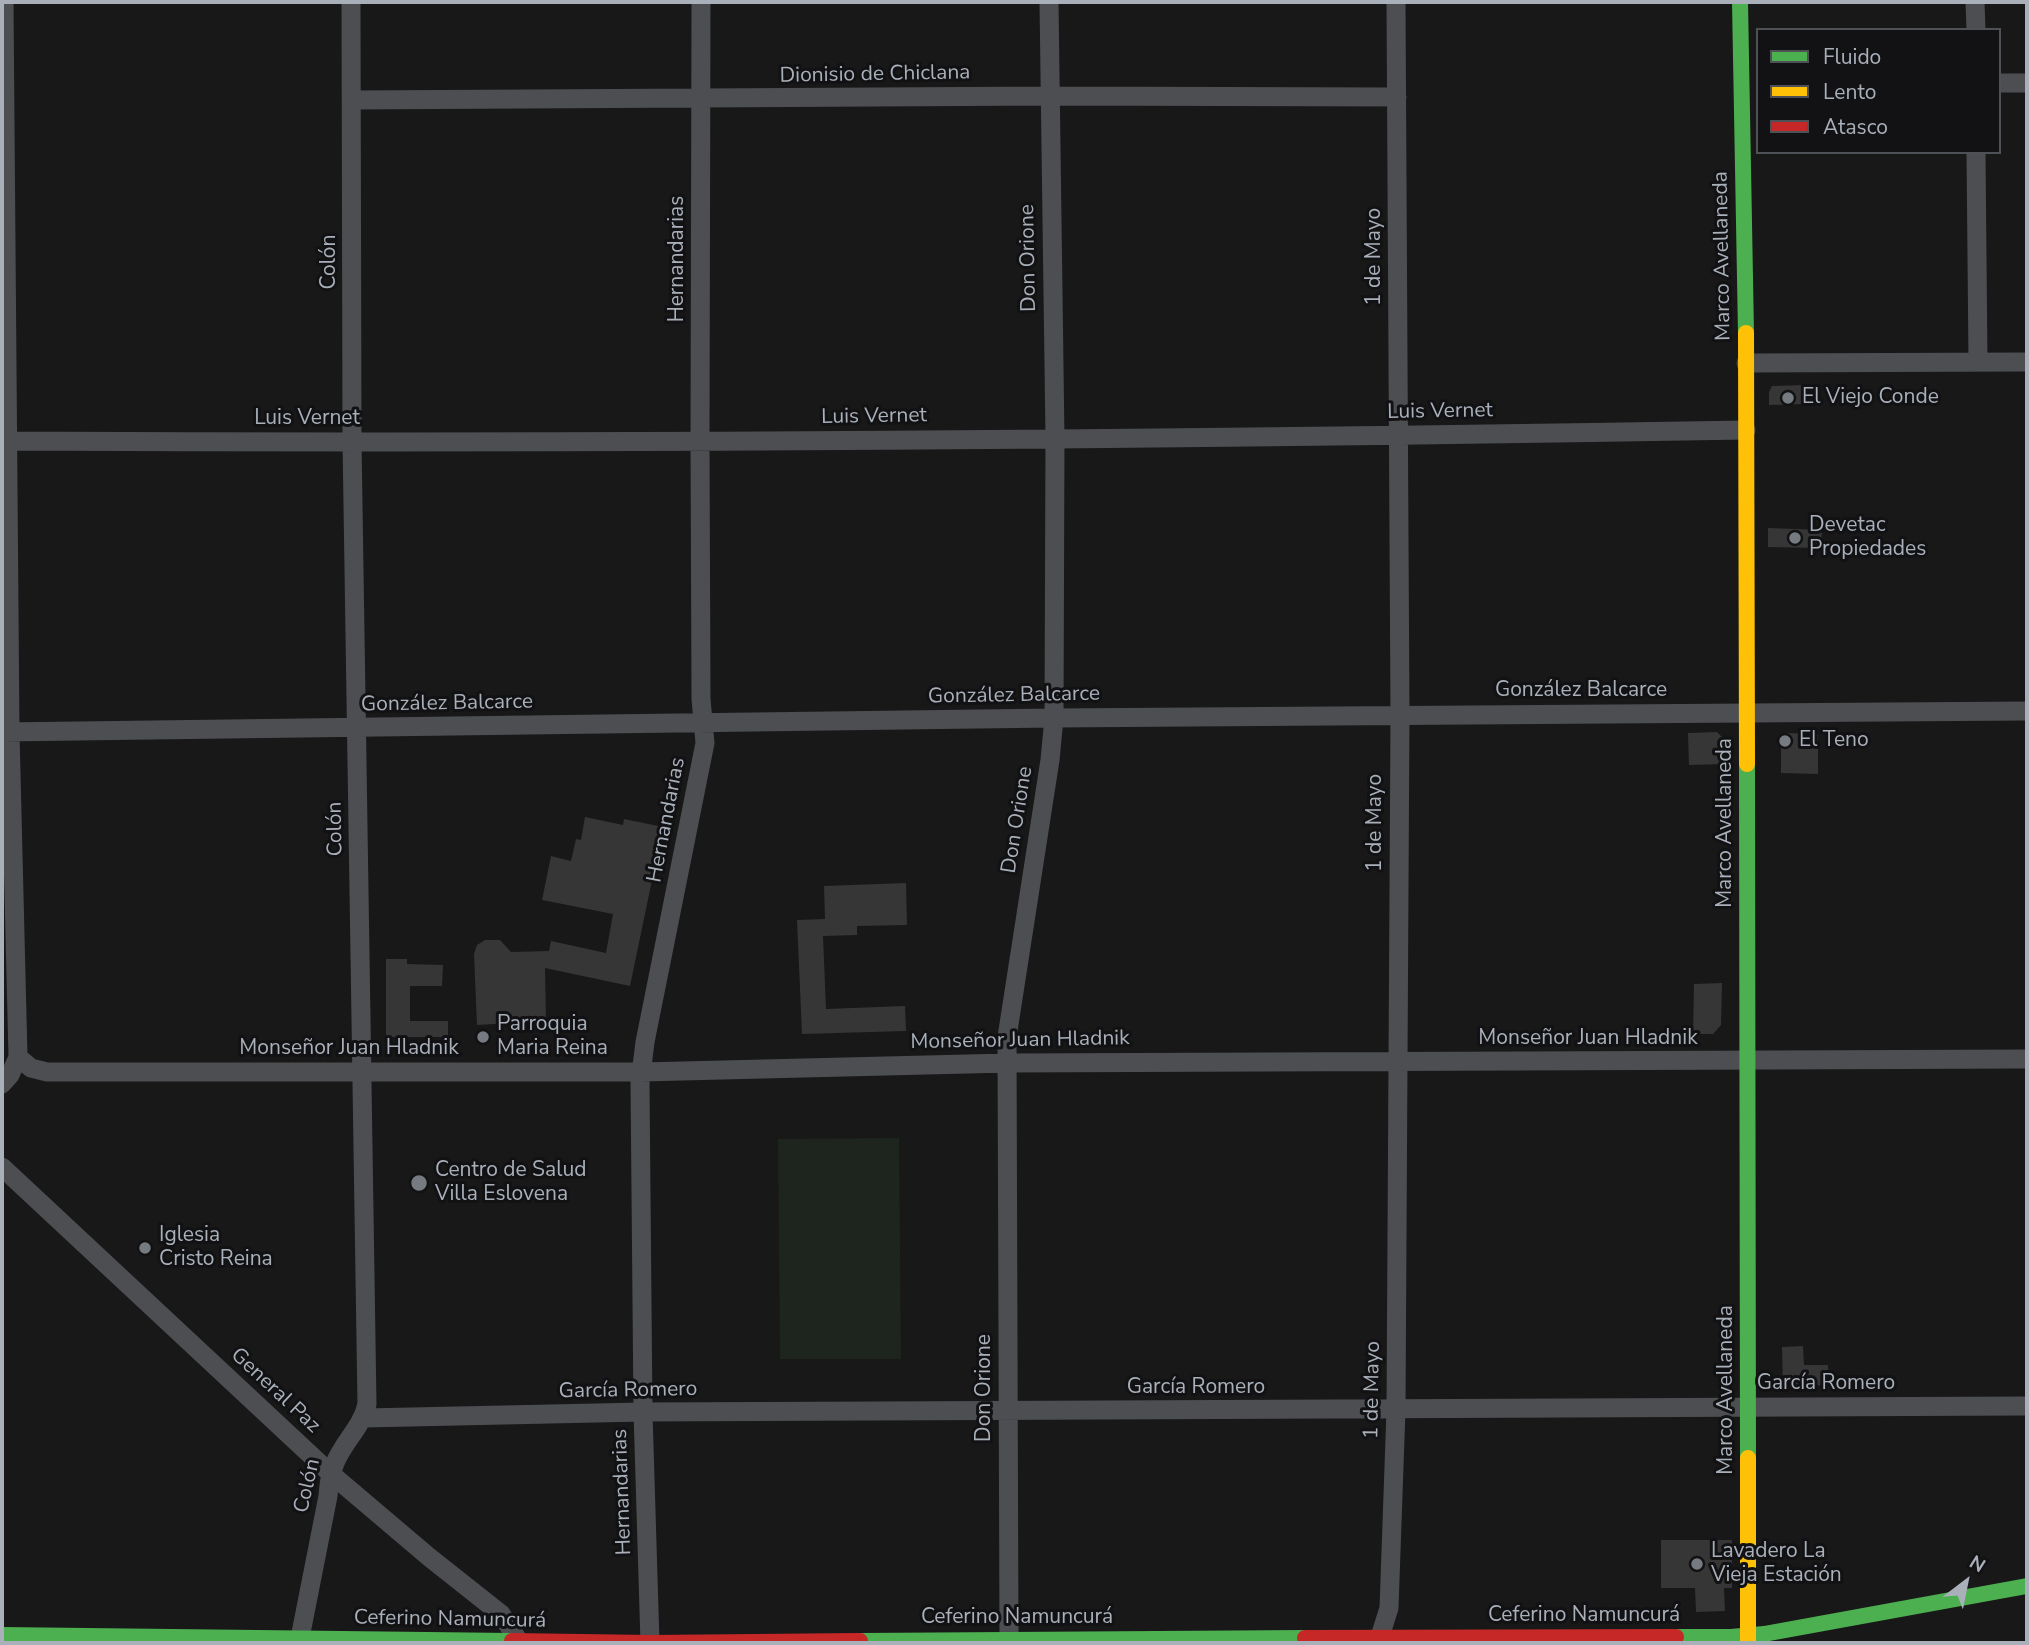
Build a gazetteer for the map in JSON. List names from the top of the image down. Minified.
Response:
{"streets":{"street":["Dionisio de Chiclana","Marco Avellaneda","1 de Mayo","Don Orione","Hernandarias","Colón","Luis Vernet","González Balcarce","Monseñor Juan Hladnik","García Romero","General Paz","Ceferino Namuncurá"]},"crossings":[["Dionisio de Chiclana","1 de Mayo"],["Dionisio de Chiclana","Don Orione"],["Dionisio de Chiclana","Hernandarias"],["Dionisio de Chiclana","Colón"],["Marco Avellaneda","Luis Vernet"],["Marco Avellaneda","González Balcarce"],["Marco Avellaneda","Monseñor Juan Hladnik"],["Marco Avellaneda","García Romero"],["Marco Avellaneda","Ceferino Namuncurá"],["1 de Mayo","Luis Vernet"],["1 de Mayo","González Balcarce"],["1 de Mayo","Monseñor Juan Hladnik"],["1 de Mayo","García Romero"],["1 de Mayo","Ceferino Namuncurá"],["Don Orione","Luis Vernet"],["Don Orione","González Balcarce"],["Don Orione","Monseñor Juan Hladnik"],["Don Orione","García Romero"],["Don Orione","Ceferino Namuncurá"],["Hernandarias","Luis Vernet"],["Hernandarias","González Balcarce"],["Hernandarias","Monseñor Juan Hladnik"],["Hernandarias","García Romero"],["Hernandarias","Ceferino Namuncurá"],["Colón","Luis Vernet"],["Colón","González Balcarce"],["Colón","Monseñor Juan Hladnik"],["Colón","García Romero"],["Colón","General Paz"],["Colón","Ceferino Namuncurá"],["General Paz","Ceferino Namuncurá"]],"places":["El Viejo Conde","Devetac Propiedades","El Teno","Parroquia Maria Reina","Centro de Salud Villa Eslovena","Iglesia Cristo Reina","Lavadero La Vieja Estación"],"legend":["Fluido","Lento","Atasco"],"north":"top right"}
